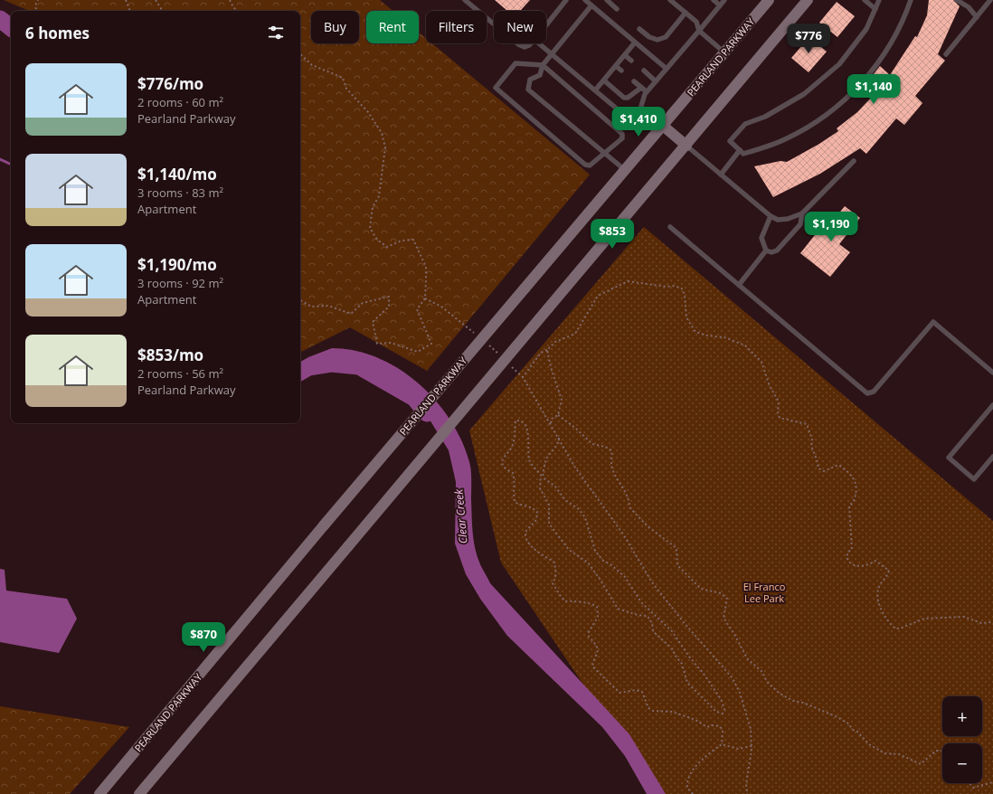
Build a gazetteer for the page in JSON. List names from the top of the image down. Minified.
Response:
{"streets":{"main road":["PEARLAND PARKWAY"]},"water":["Clear Creek"],"parks":["El Franco Lee Park"],"page":{"chip":["Buy","Rent","Filters","New"],"heading":"6 homes","price":["$776","$1,140","$1,410","$1,190","$853","$870"],"list":[{"name":"$776/mo","note":"2 rooms · 60 m² · Pearland Parkway"},{"name":"$1,140/mo","note":"3 rooms · 83 m² · Apartment"},{"name":"$1,190/mo","note":"3 rooms · 92 m² · Apartment"},{"name":"$853/mo","note":"2 rooms · 56 m² · Pearland Parkway"}],"map_buttons":["+","−"]}}
